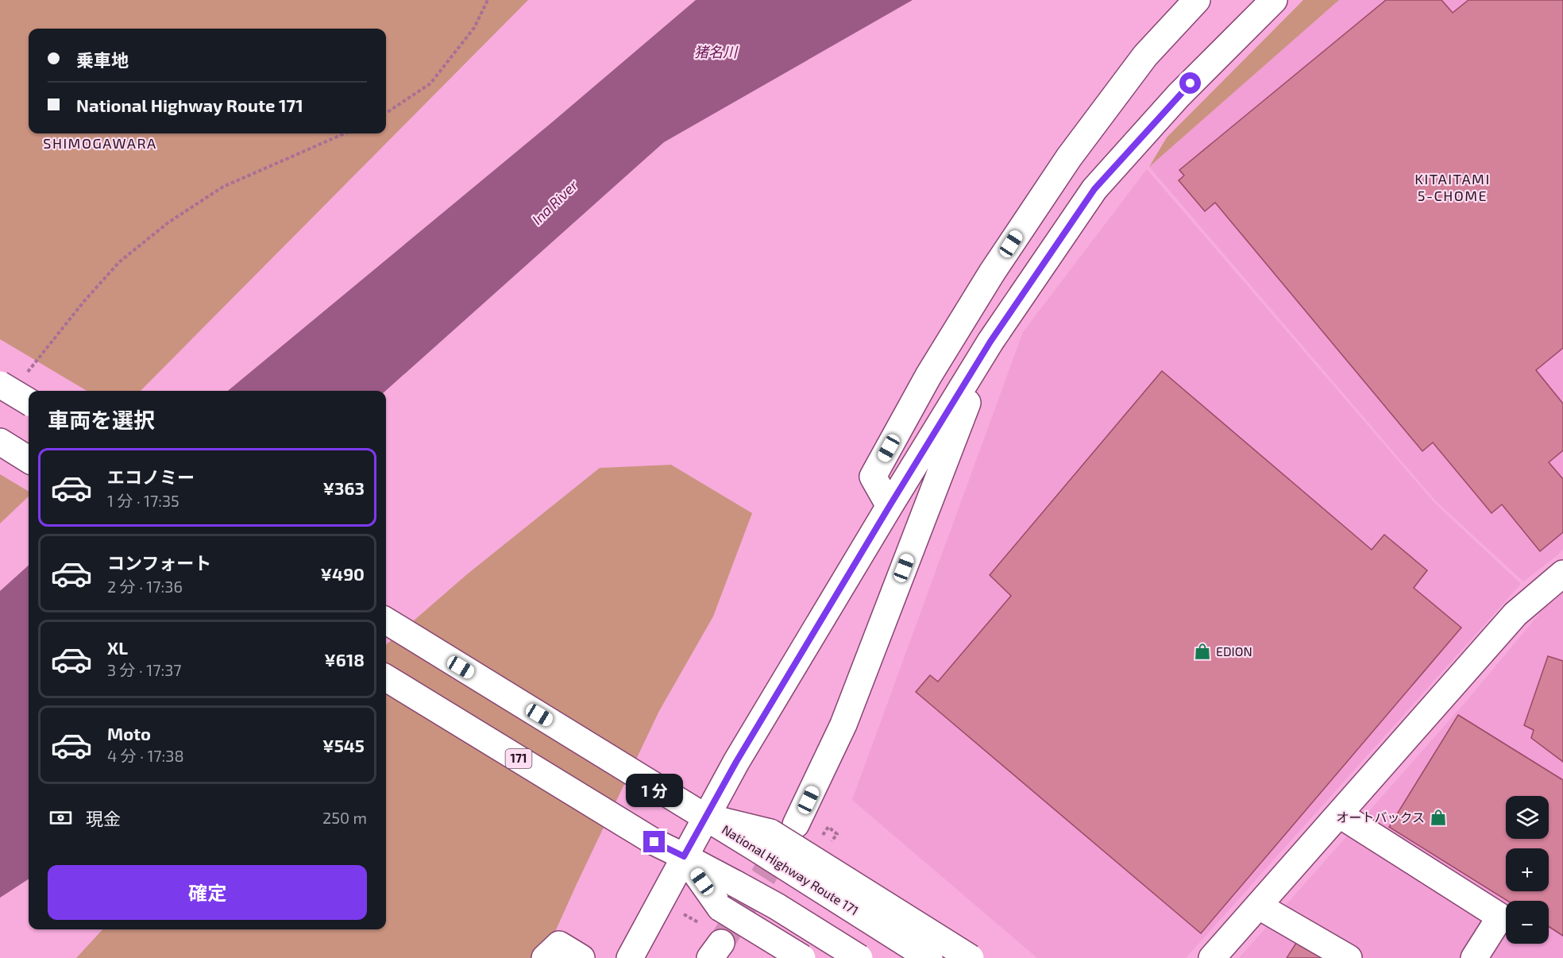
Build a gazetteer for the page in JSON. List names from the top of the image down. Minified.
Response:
{"streets":{"main road":["171","National Highway Route 171"]},"districts":["SHIMOGAWARA","KITAITAMI 5-CHOME"],"water":["猪名川","Ina River"],"places":{"shop":["EDION","オートバックス"]},"page":{"banner":["乗車地","National Highway Route 171"],"heading":"車両を選択","list":[{"name":"エコノミー","note":"1 分 · 17:35","value":"¥363"},{"name":"コンフォート","note":"2 分 · 17:36","value":"¥490"},{"name":"XL","note":"3 分 · 17:37","value":"¥618"},{"name":"Moto","note":"4 分 · 17:38","value":"¥545"}],"bubble":"1 分","pay":["現金","250 m"],"map_buttons":["+","−"],"buttons":"確定"}}
